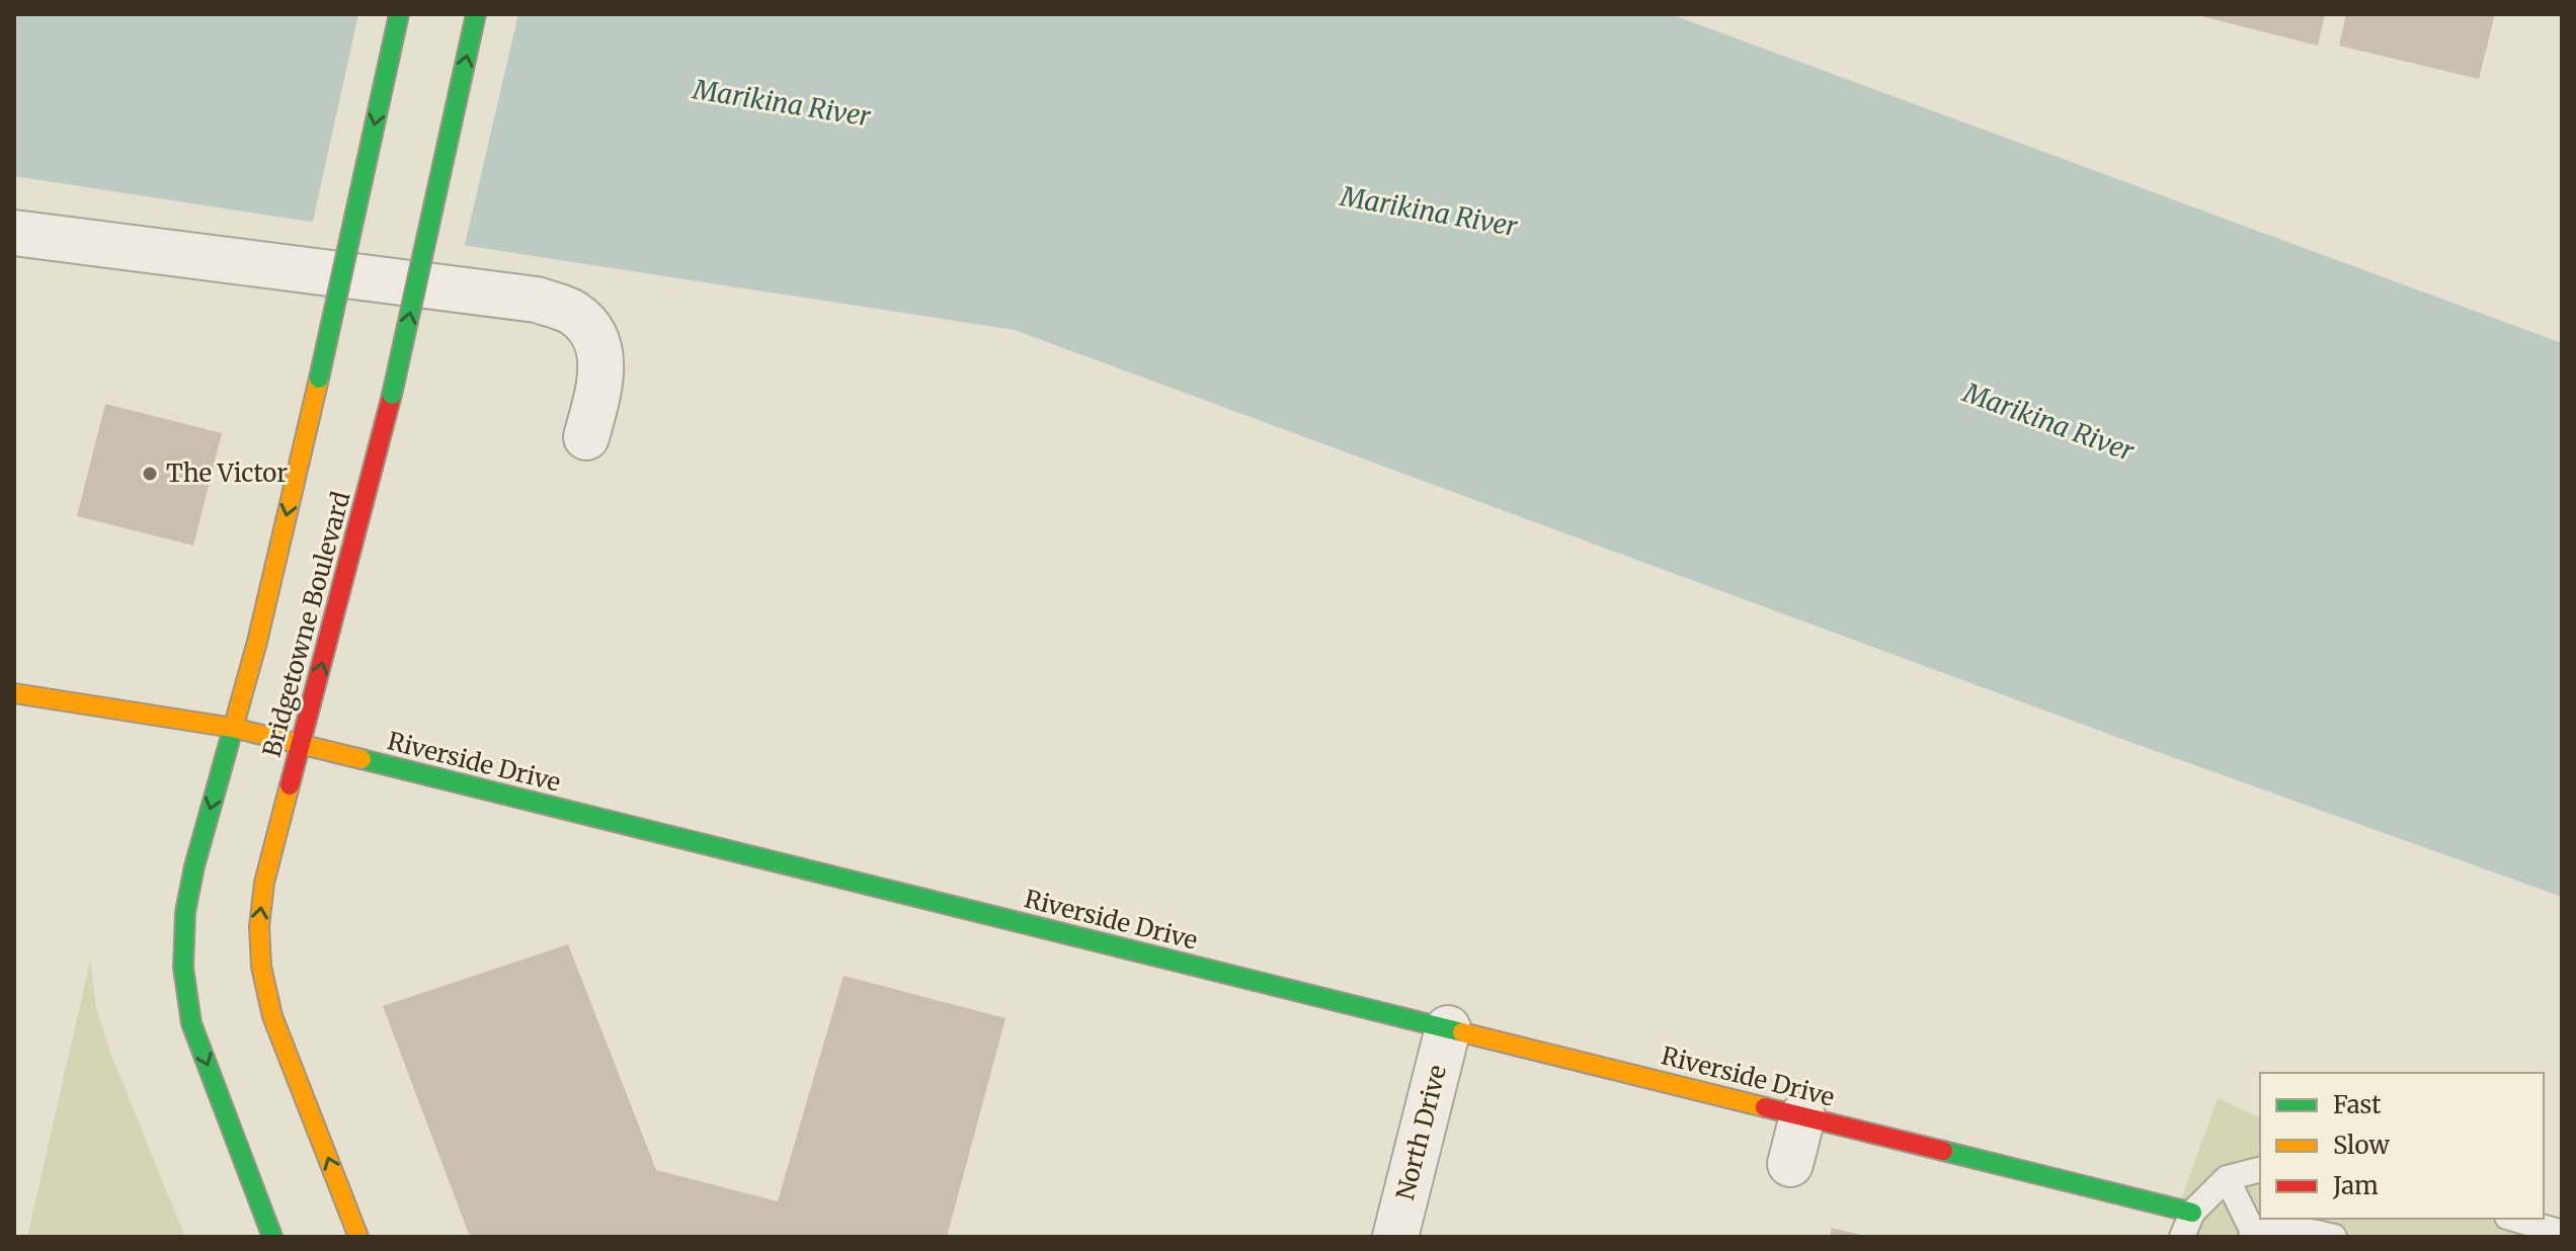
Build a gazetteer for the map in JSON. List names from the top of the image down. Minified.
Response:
{"streets":{"street":["Bridgetowne Boulevard","Riverside Drive","North Drive"]},"crossings":[["Bridgetowne Boulevard","Riverside Drive"],["Riverside Drive","North Drive"]],"water":["Marikina River"],"places":["The Victor"],"legend":["Fast","Slow","Jam"]}
